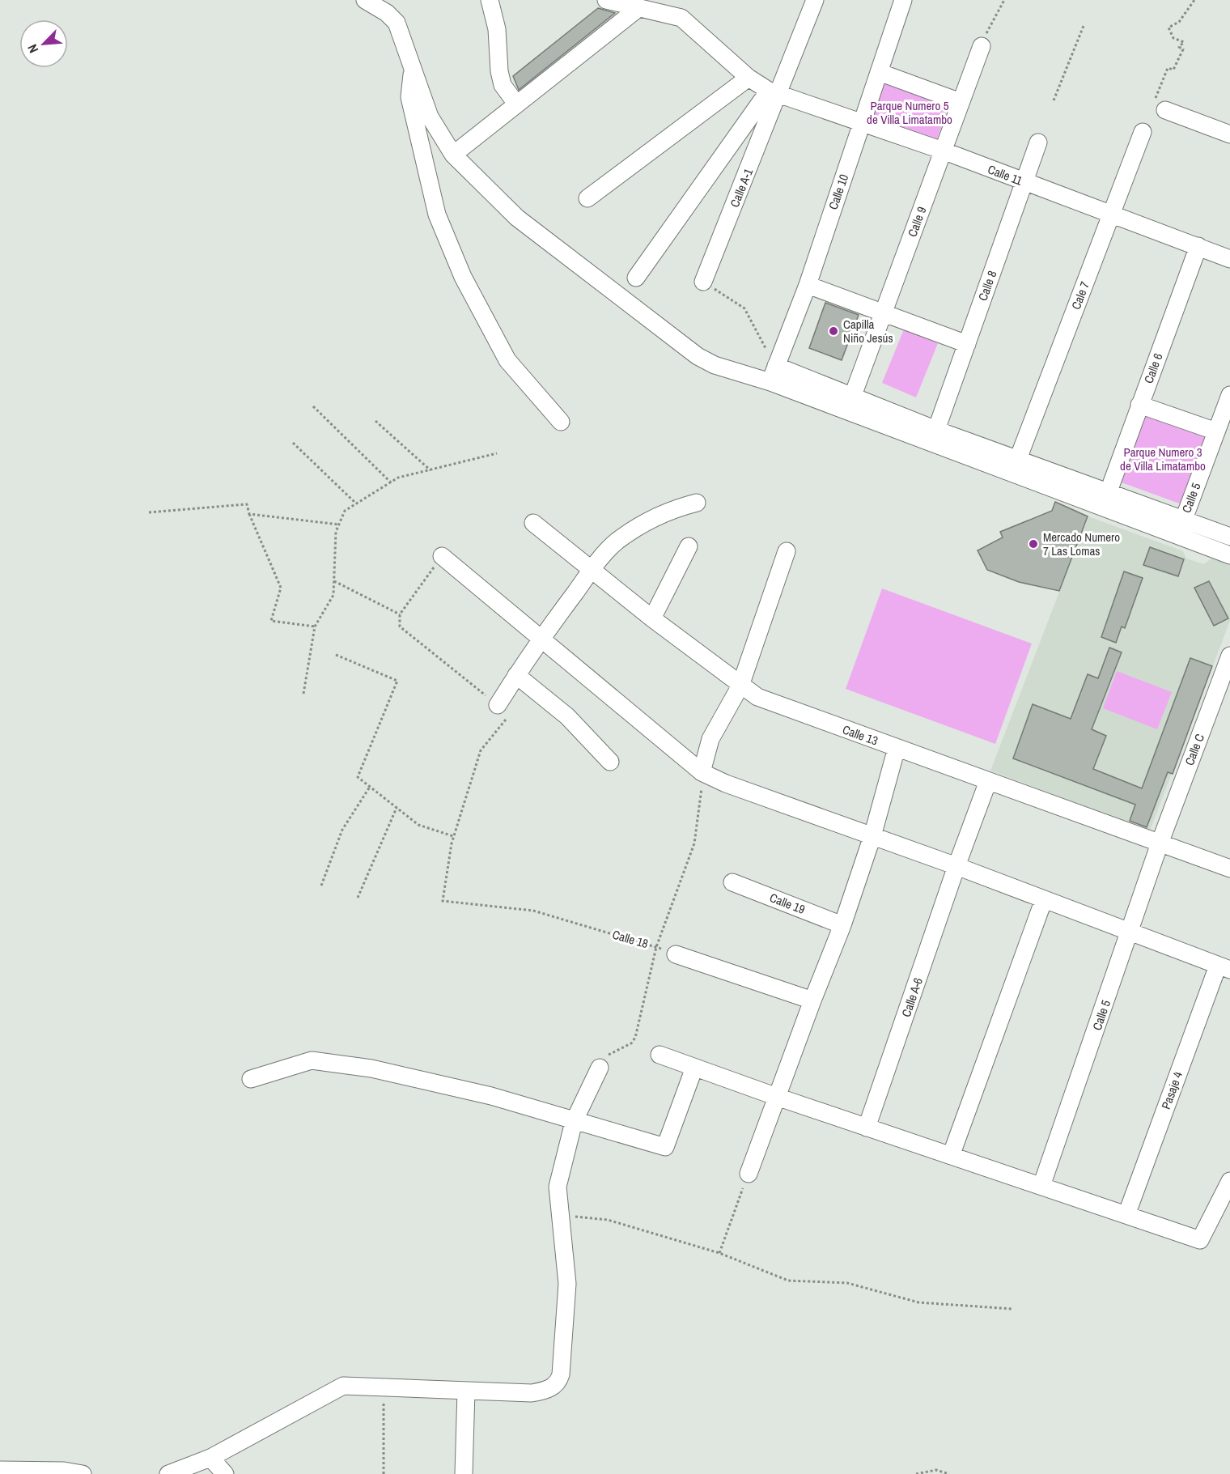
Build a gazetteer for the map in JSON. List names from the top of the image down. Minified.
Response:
{"streets":{"street":["Calle 11","Calle A-1","Calle 10","Calle 9","Calle 8","Cale 7","Calle 6","Calle 5","Calle 13","Calle C","Calle 19","Calle A-6","Pasaje 4"],"path":["Calle 18"]},"crossings":[["Calle 11","Calle A-1"],["Calle 11","Calle 10"],["Calle 11","Calle 9"],["Calle 11","Calle 8"],["Calle 11","Cale 7"],["Calle 11","Calle 6"],["Calle 5","Calle 13"],["Calle 5","Calle C"],["Calle 13","Calle C"],["Calle 13","Calle A-6"]],"parks":["Parque Numero 5 de Villa Limatambo","Parque Numero 3 de Villa Limatambo"],"places":["Capilla Niño Jesús","Mercado Numero 7 Las Lomas"],"north":"bottom left"}
